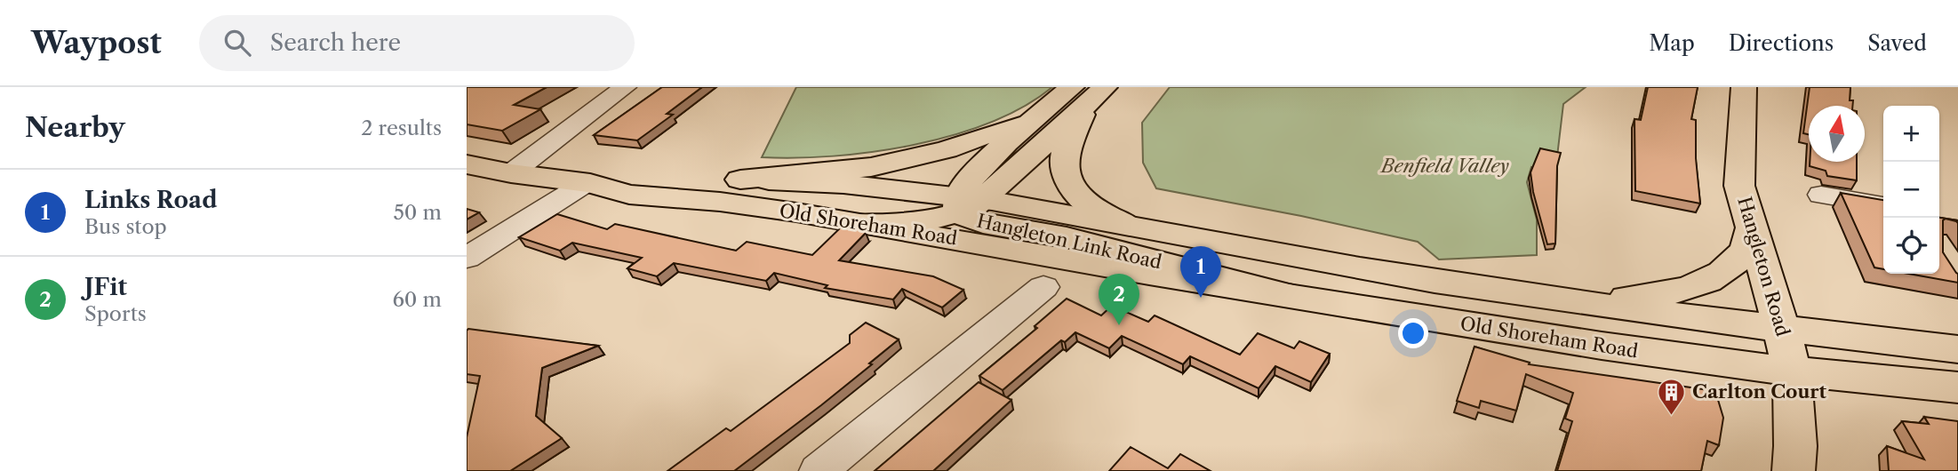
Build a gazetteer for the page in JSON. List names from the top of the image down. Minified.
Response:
{"streets":{"main road":["Old Shoreham Road","Hangleton Link Road","Hangleton Road"]},"crossings":[["Old Shoreham Road","Hangleton Link Road"],["Old Shoreham Road","Hangleton Road"]],"parks":["Benfield Valley"],"places":{"building":["Carlton Court"]},"north":"top","page":{"header":"Waypost","search":"Search here","nav":["Map","Directions","Saved"],"heading":["Nearby","2 results"],"map_buttons":["+","−"],"list":[{"mark":"1","name":"Links Road","note":"Bus stop","value":"50 m"},{"mark":"2","name":"JFit","note":"Sports","value":"60 m"}],"pins":["1","2"]}}
